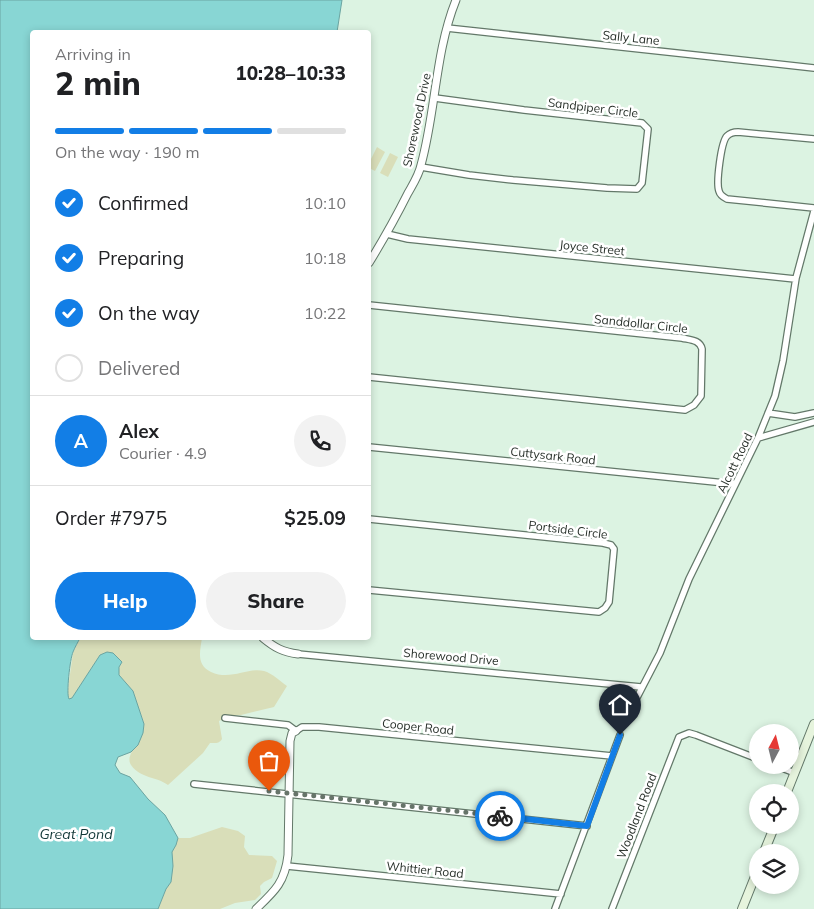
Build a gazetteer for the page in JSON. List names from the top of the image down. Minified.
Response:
{"streets":{"street":["Sally Lane","Sandpiper Circle","Shorewood Drive","Joyce Street","Sanddollar Circle","Cuttysark Road","Alcott Road","Portside Circle","Cooper Road","Woodland Road","Whittier Road"]},"crossings":[["Sally Lane","Shorewood Drive"],["Sandpiper Circle","Shorewood Drive"],["Shorewood Drive","Joyce Street"],["Shorewood Drive","Alcott Road"],["Joyce Street","Alcott Road"],["Cuttysark Road","Alcott Road"]],"water":["Great Pond"],"north":"top","page":{"heading":["2 min","Arriving in","10:28–10:33"],"panel":["Alex","Courier · 4.9","Order #7975","$25.09"],"bar":"On the way · 190 m","list":[["Confirmed","10:10"],["Preparing","10:18"],["On the way","10:22"],"Delivered"],"round":"A","buttons":["Help","Share"]}}
